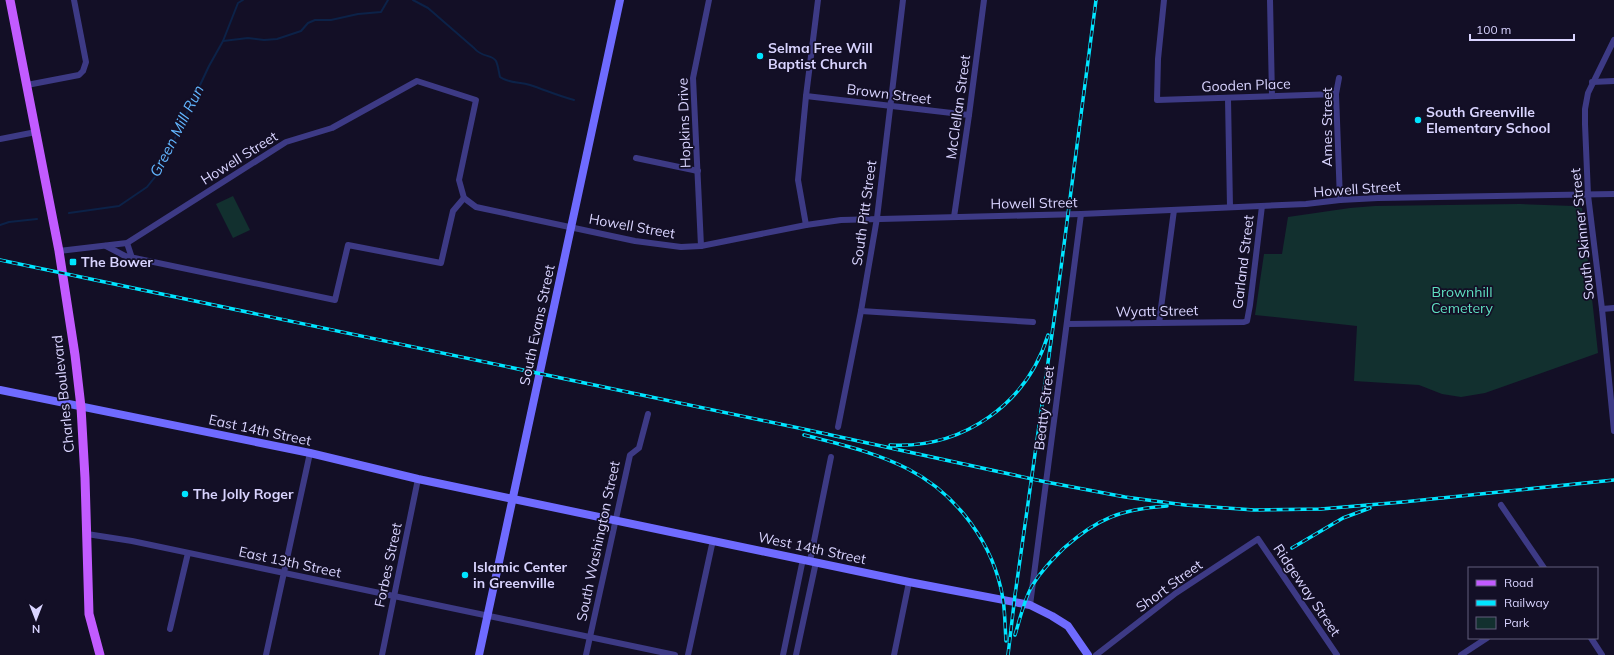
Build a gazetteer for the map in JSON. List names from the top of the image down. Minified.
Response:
{"streets":{"main road":["Charles Boulevard"],"street":["Gooden Place","Brown Street","McClellan Street","Hopkins Drive","Ames Street","Howell Street","South Pitt Street","South Skinner Street","Garland Street","Wyatt Street","South Evans Street","Beatty Street","East 14th Street","South Washington Street","West 14th Street","East 13th Street","Forbes Street","Short Street","Ridgeway Street"]},"crossings":[["Gooden Place","Ames Street"],["Gooden Place","Garland Street"],["Brown Street","McClellan Street"],["Brown Street","South Pitt Street"],["McClellan Street","Howell Street"],["Hopkins Drive","Howell Street"],["Ames Street","Howell Street"],["Howell Street","South Pitt Street"],["Howell Street","South Skinner Street"],["Howell Street","Garland Street"],["Howell Street","South Evans Street"],["Howell Street","Charles Boulevard"],["Howell Street","Beatty Street"],["Garland Street","Wyatt Street"],["Wyatt Street","Beatty Street"],["South Evans Street","East 14th Street"],["South Evans Street","West 14th Street"],["South Evans Street","East 13th Street"],["Charles Boulevard","East 14th Street"],["Charles Boulevard","East 13th Street"],["Beatty Street","West 14th Street"],["East 14th Street","West 14th Street"],["East 14th Street","Forbes Street"],["South Washington Street","West 14th Street"],["South Washington Street","East 13th Street"],["East 13th Street","Forbes Street"],["Short Street","Ridgeway Street"]],"water":["Green Mill Run"],"parks":["Brownhill Cemetery"],"places":{"other":["Selma Free Will Baptist Church","South Greenville Elementary School","The Jolly Roger","Islamic Center in Greenville"],"transit":["The Bower"]},"legend":["Road","Railway","Park"],"scale_bar":"100 m","north":"bottom"}
